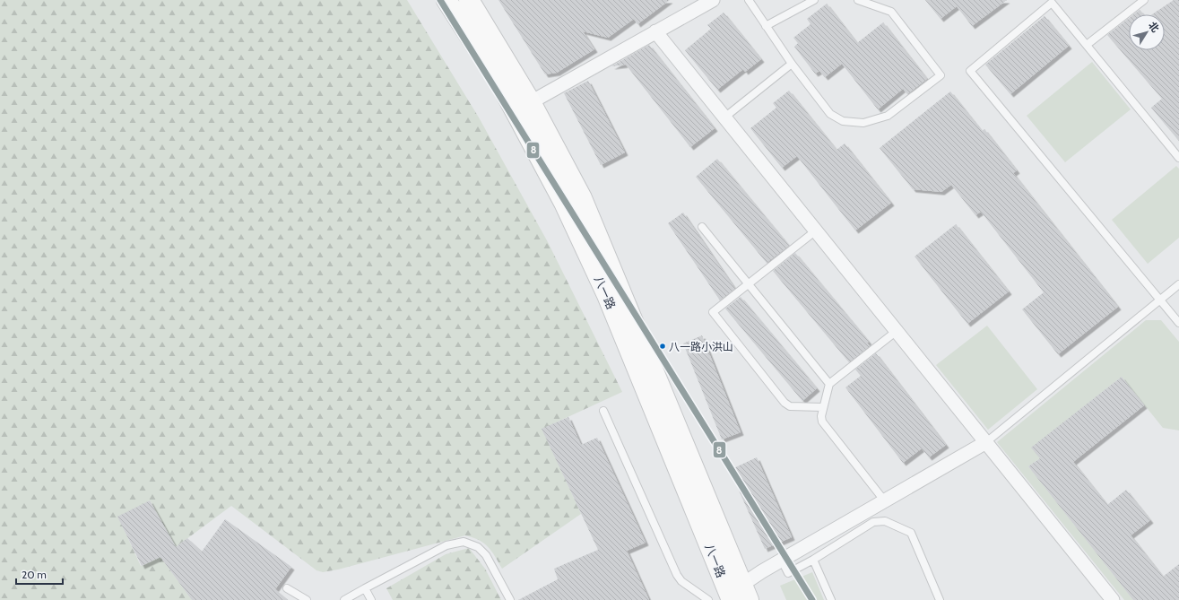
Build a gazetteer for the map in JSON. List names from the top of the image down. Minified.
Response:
{"streets":{"main road":["八一路"]},"places":["八一路小洪山"],"lines":["transit line 8"],"scale_bar":"20 m","north":"top right"}
